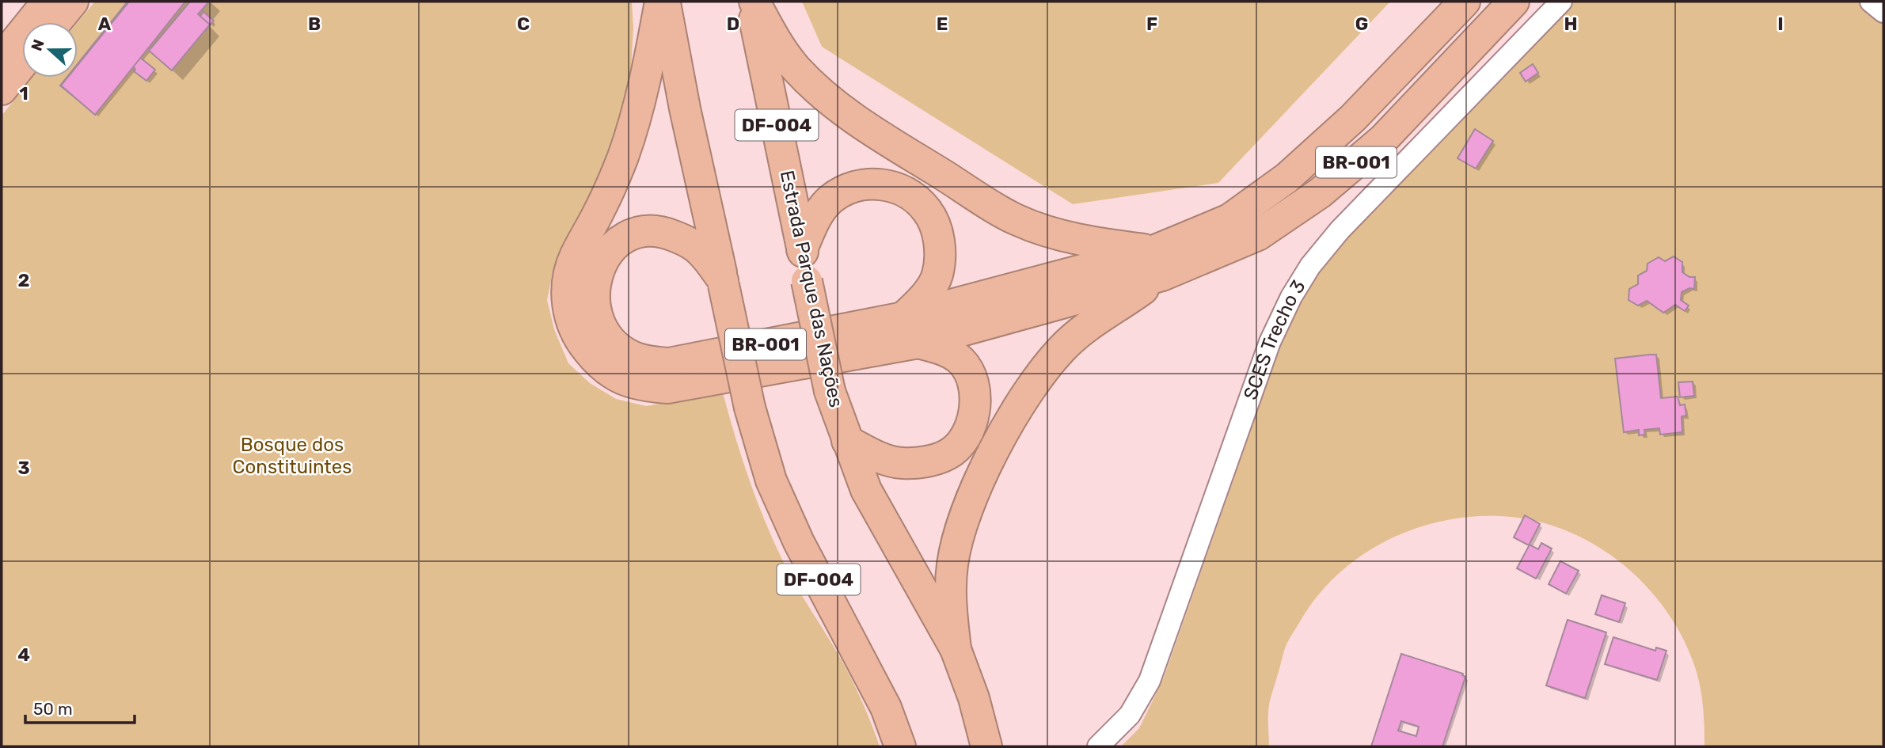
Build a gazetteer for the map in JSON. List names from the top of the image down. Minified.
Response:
{"streets":{"highway":["DF-004","BR-001","Estrada Parque das Nações"],"street":["SCES Trecho 3"]},"crossings":[["DF-004","BR-001"],["BR-001","Estrada Parque das Nações"]],"parks":["Bosque dos Constituintes"],"scale_bar":"50 m","north":"left","grid":{"columns":["A","B","C","D","E","F","G","H","I"],"rows":["1","2","3","4"]}}
